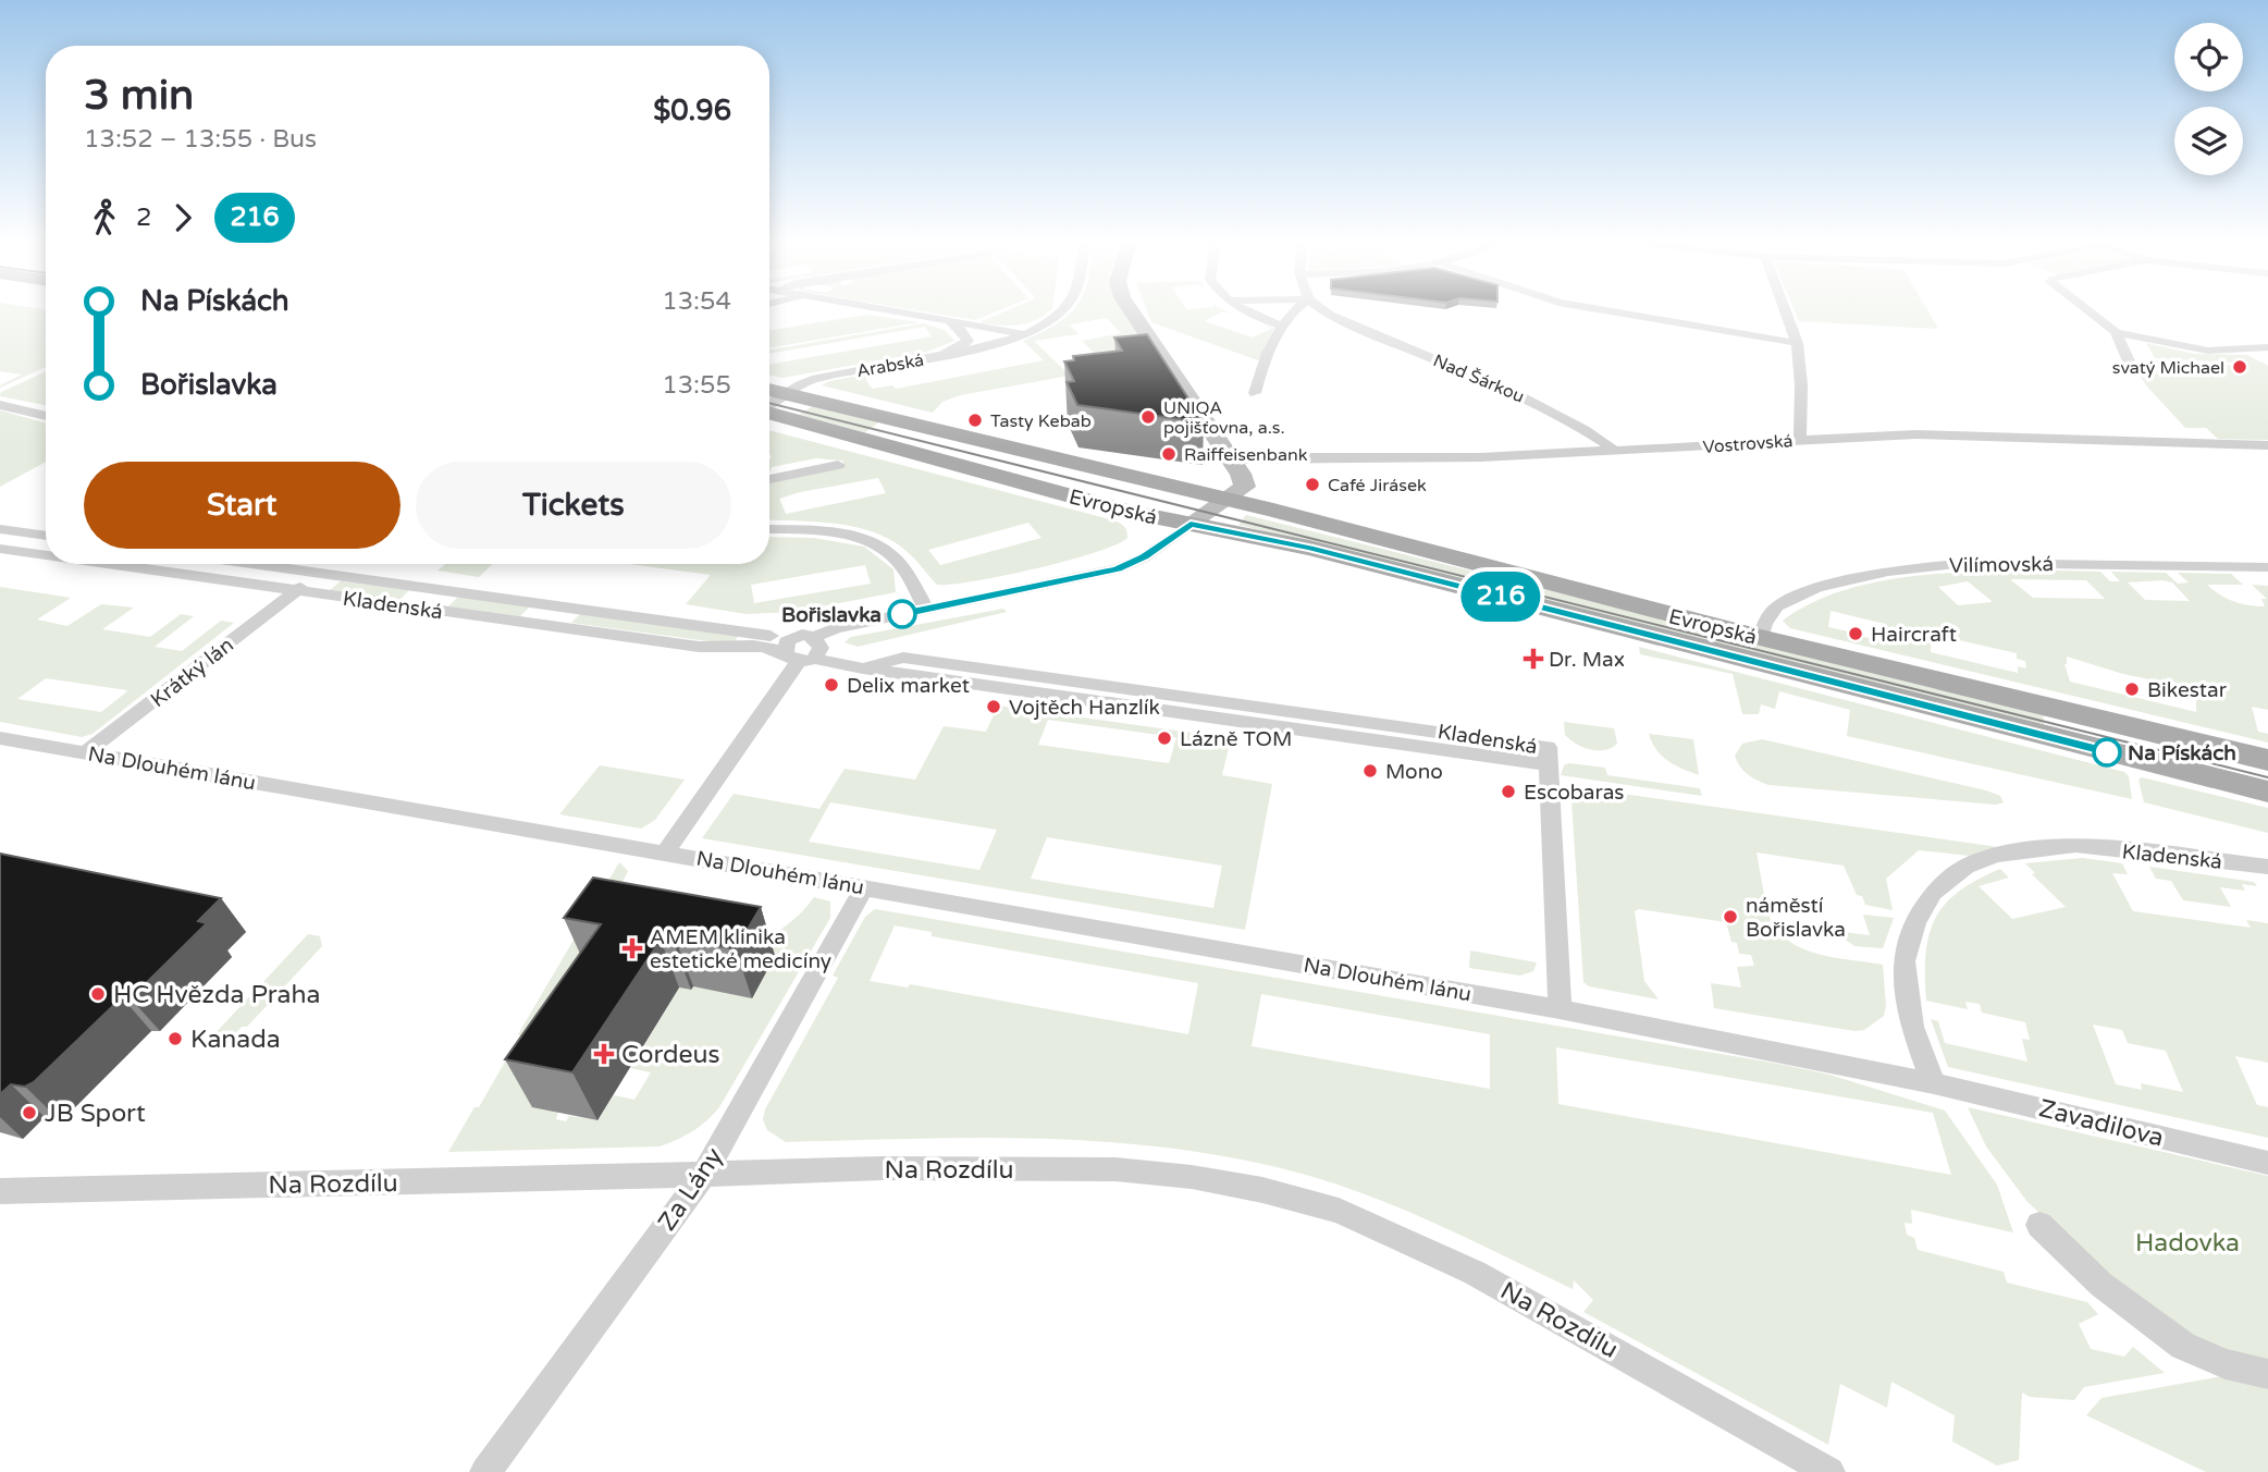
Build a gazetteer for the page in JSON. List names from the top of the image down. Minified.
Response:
{"streets":{"main road":["Evropská"],"street":["Arabská","Nad Šárkou","Vostrovská","Vilímovská","Kladenská","Krátký lán","Na Dlouhém lánu","Zavadilova","Na Rozdílu","Za Lány"]},"crossings":[["Arabská","Evropská"],["Nad Šárkou","Vostrovská"],["Evropská","Vilímovská"],["Kladenská","Krátký lán"],["Kladenská","Na Dlouhém lánu"],["Kladenská","Zavadilova"],["Krátký lán","Na Dlouhém lánu"],["Na Dlouhém lánu","Za Lány"],["Na Rozdílu","Za Lány"]],"parks":["Hadovka"],"places":{"other":["svatý Michael","UNIQA pojišťovna, a.s.","Tasty Kebab","Raiffeisenbank","Café Jirásek","Bořislavka","Haircraft","Delix market","Bikestar","Vojtěch Hanzlík","Lázně TOM","Na Pískách","Mono","Escobaras","náměstí Bořislavka","HC Hvězda Praha","Kanada","JB Sport"],"health":["Dr. Max","AMEM klinika estetické medicíny","Cordeus"]},"lines":["bus line 216"],"page":{"on_map":"216","heading":["3 min","13:52 – 13:55 · Bus","$0.96"],"legs":["2","216"],"list":[{"name":"Na Pískách","value":"13:54"},{"name":"Bořislavka","value":"13:55"}],"buttons":["Start","Tickets"]}}
